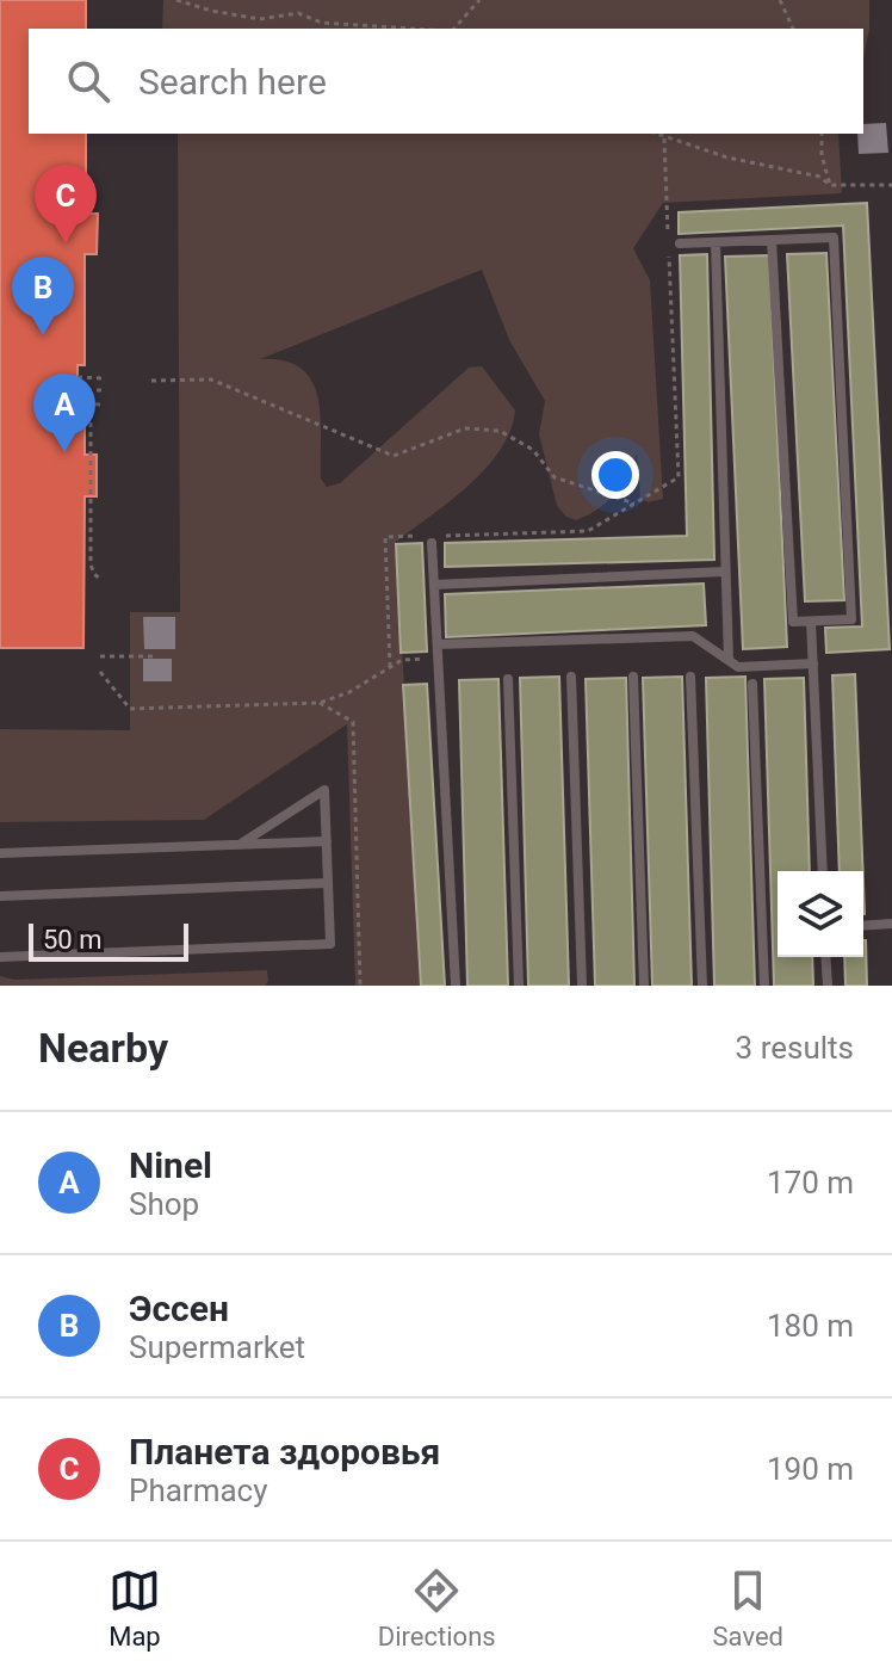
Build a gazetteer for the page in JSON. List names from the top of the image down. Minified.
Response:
{"scale_bar":"50 m","page":{"search":"Search here","pins":["C","B","A"],"scale":"50 m","heading":["Nearby","3 results"],"list":[{"mark":"A","name":"Ninel","note":"Shop","value":"170 m"},{"mark":"B","name":"Эссен","note":"Supermarket","value":"180 m"},{"mark":"C","name":"Планета здоровья","note":"Pharmacy","value":"190 m"}],"nav":["Map","Directions","Saved"]}}
